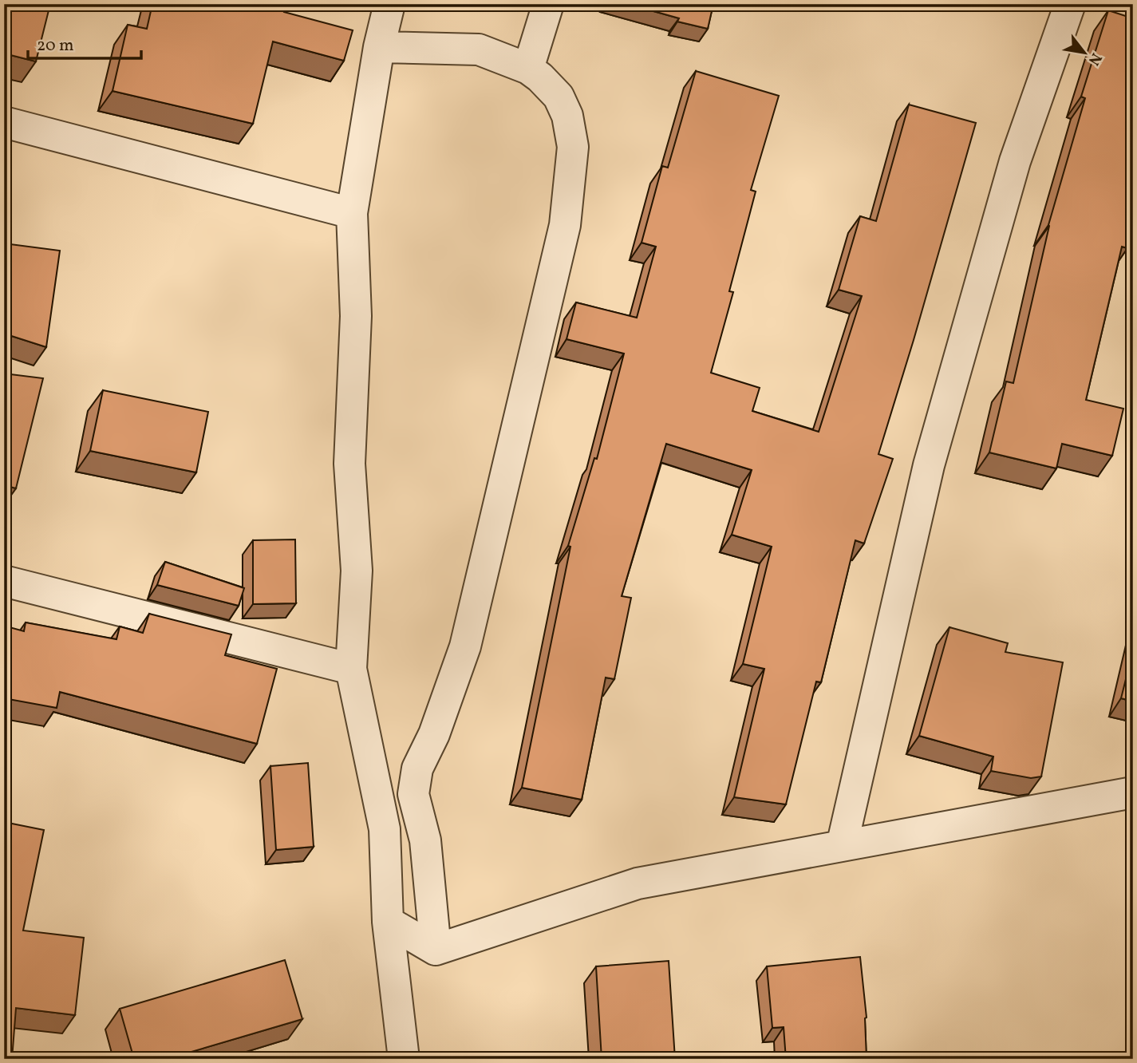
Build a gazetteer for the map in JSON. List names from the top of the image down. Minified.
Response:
{"scale_bar":"20 m","north":"bottom right"}
